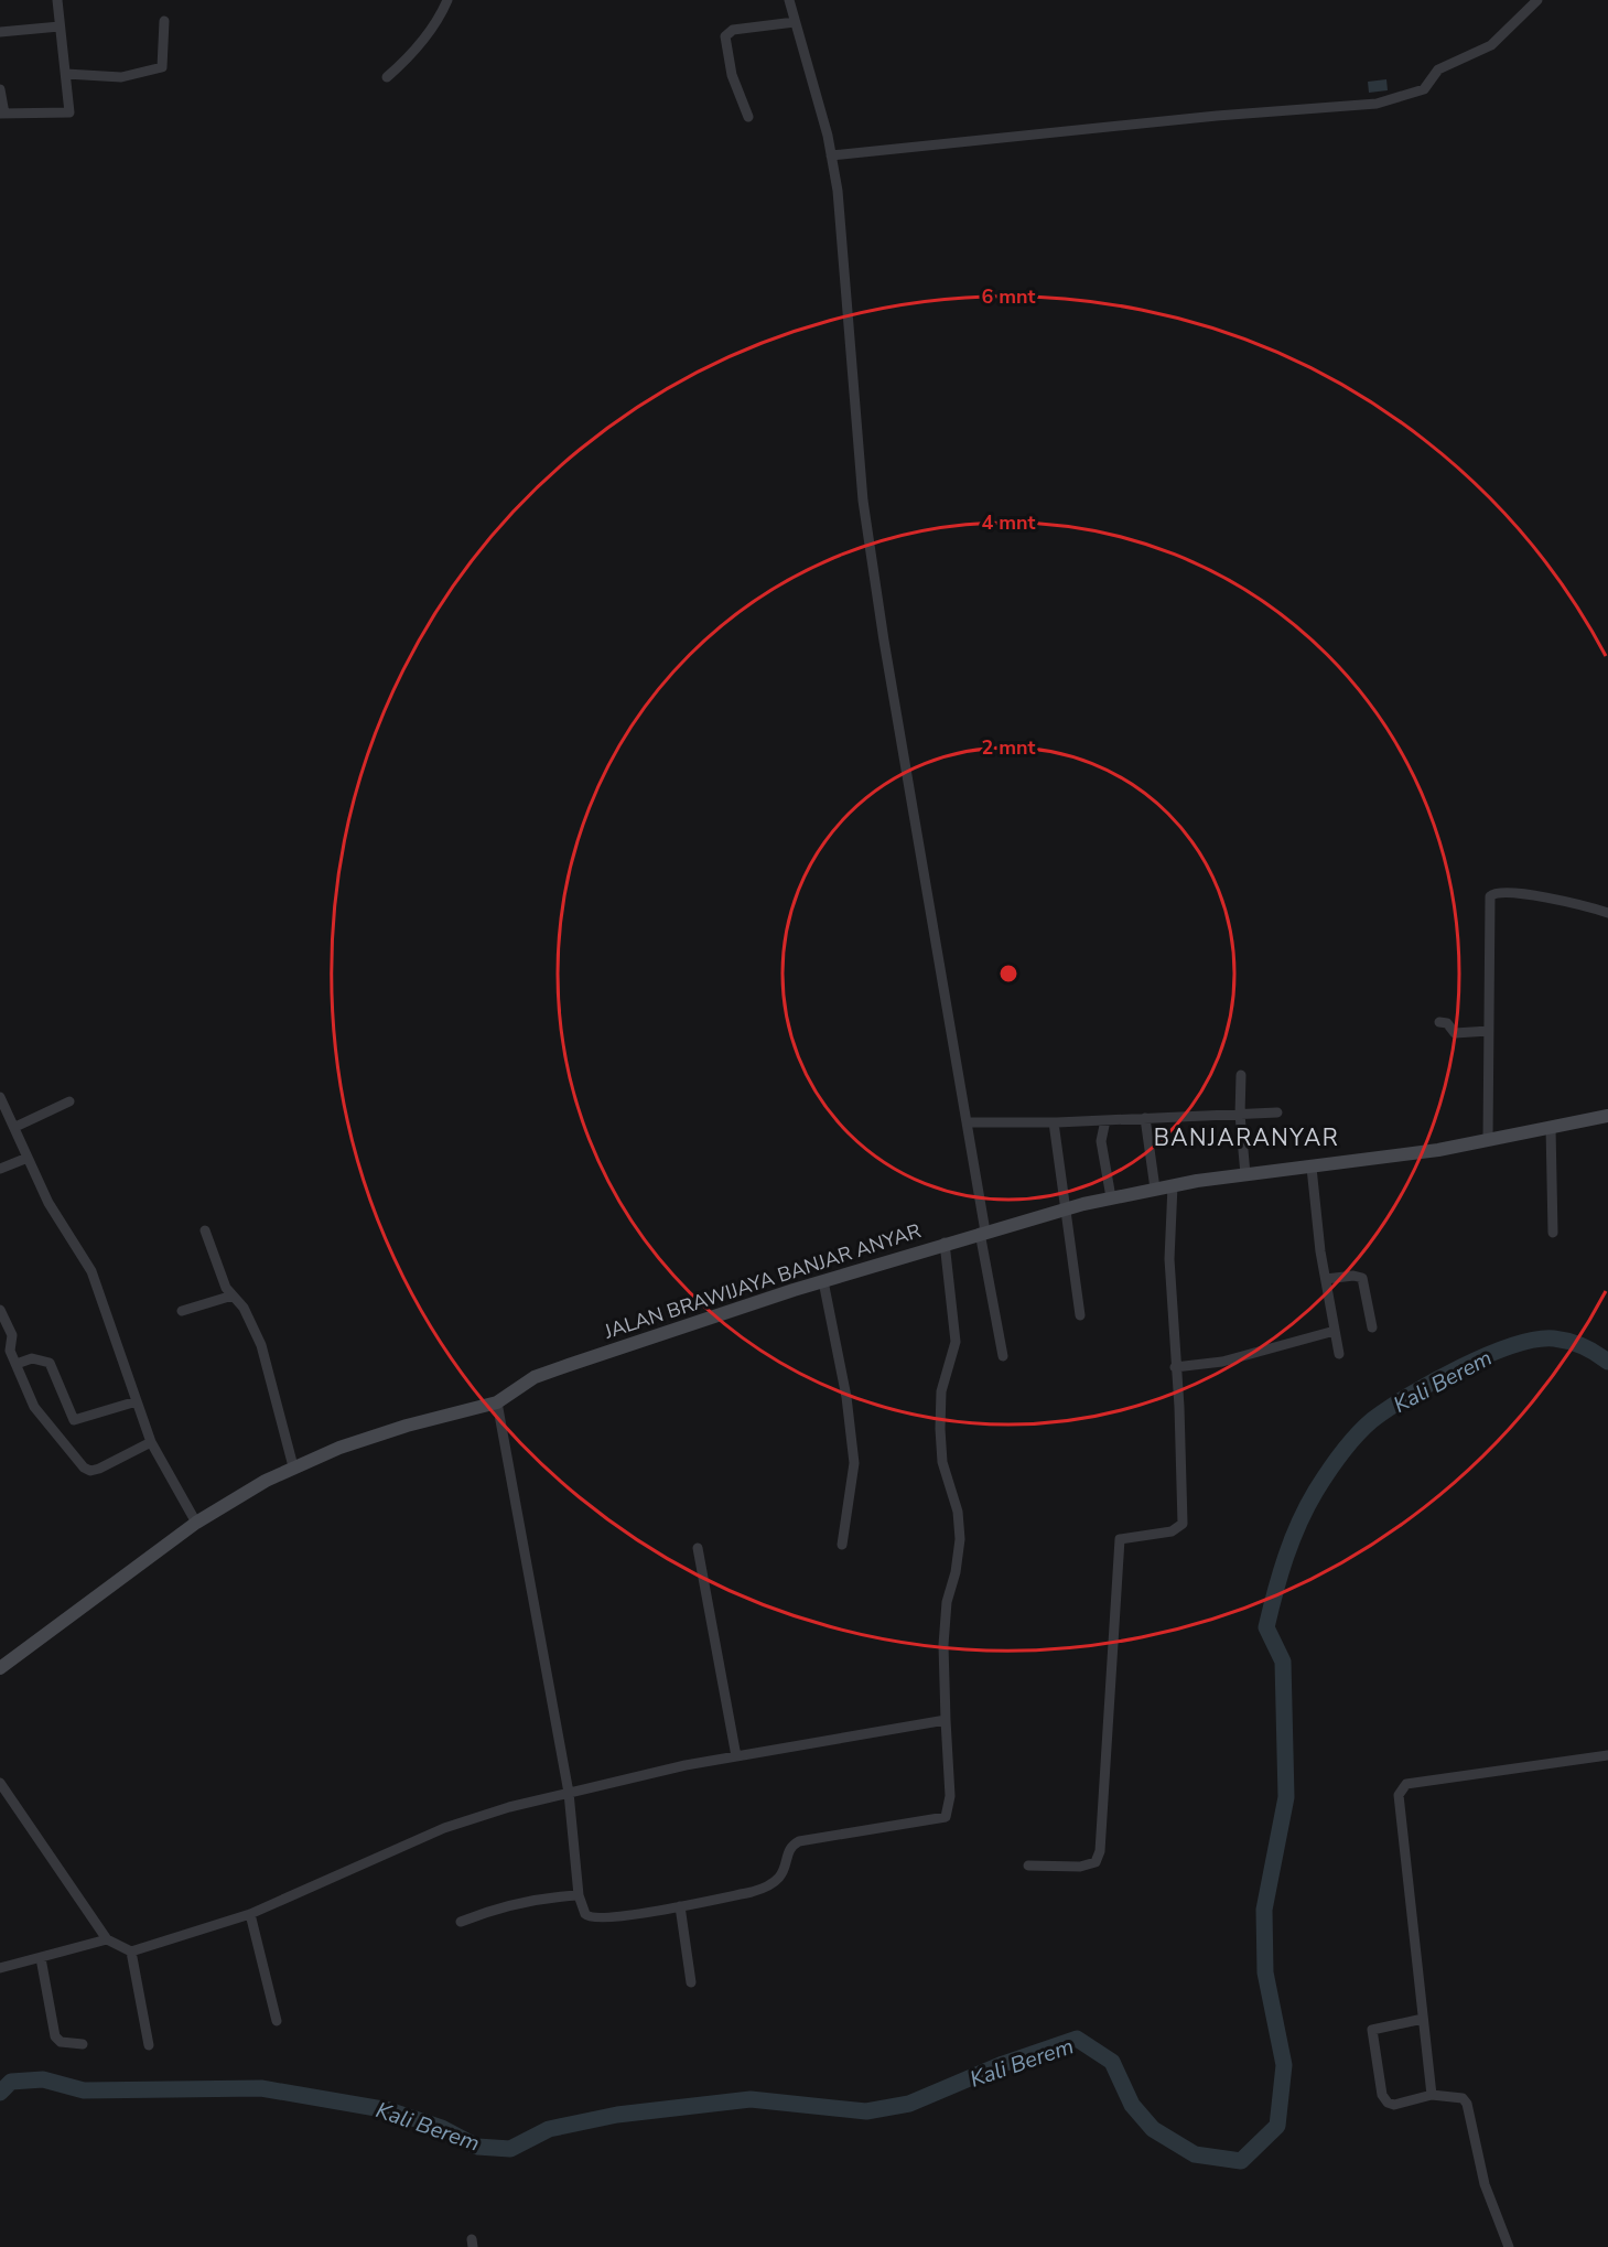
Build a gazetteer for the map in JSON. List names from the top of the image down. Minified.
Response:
{"streets":{"street":["JALAN BRAWIJAYA BANJAR ANYAR"]},"districts":["BANJARANYAR"],"water":["Kali Berem"],"rings":["6 mnt","4 mnt","2 mnt"]}
